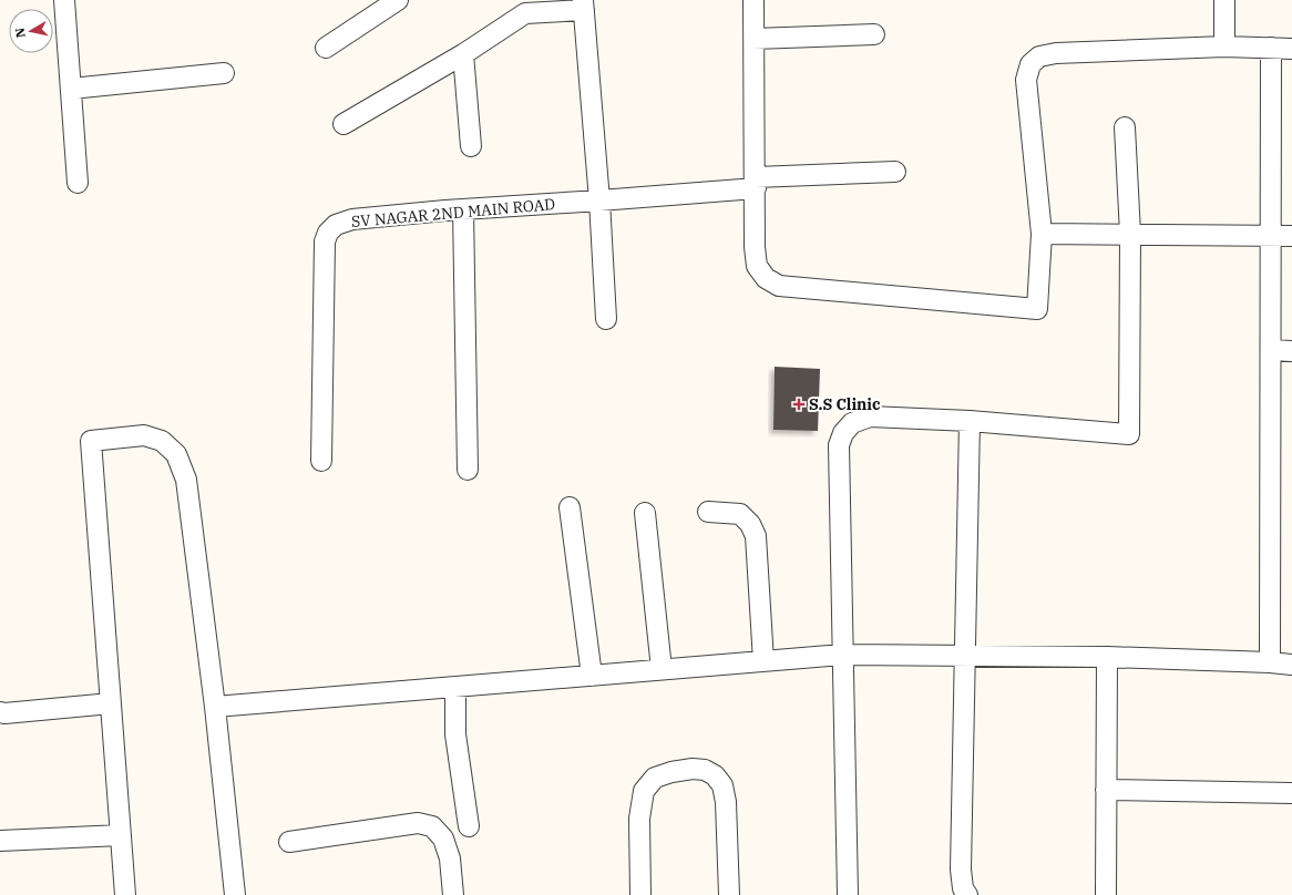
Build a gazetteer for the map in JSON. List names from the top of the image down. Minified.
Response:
{"streets":{"street":["SV NAGAR 2ND MAIN ROAD"]},"places":{"health":["S.S Clinic"]},"north":"left"}
